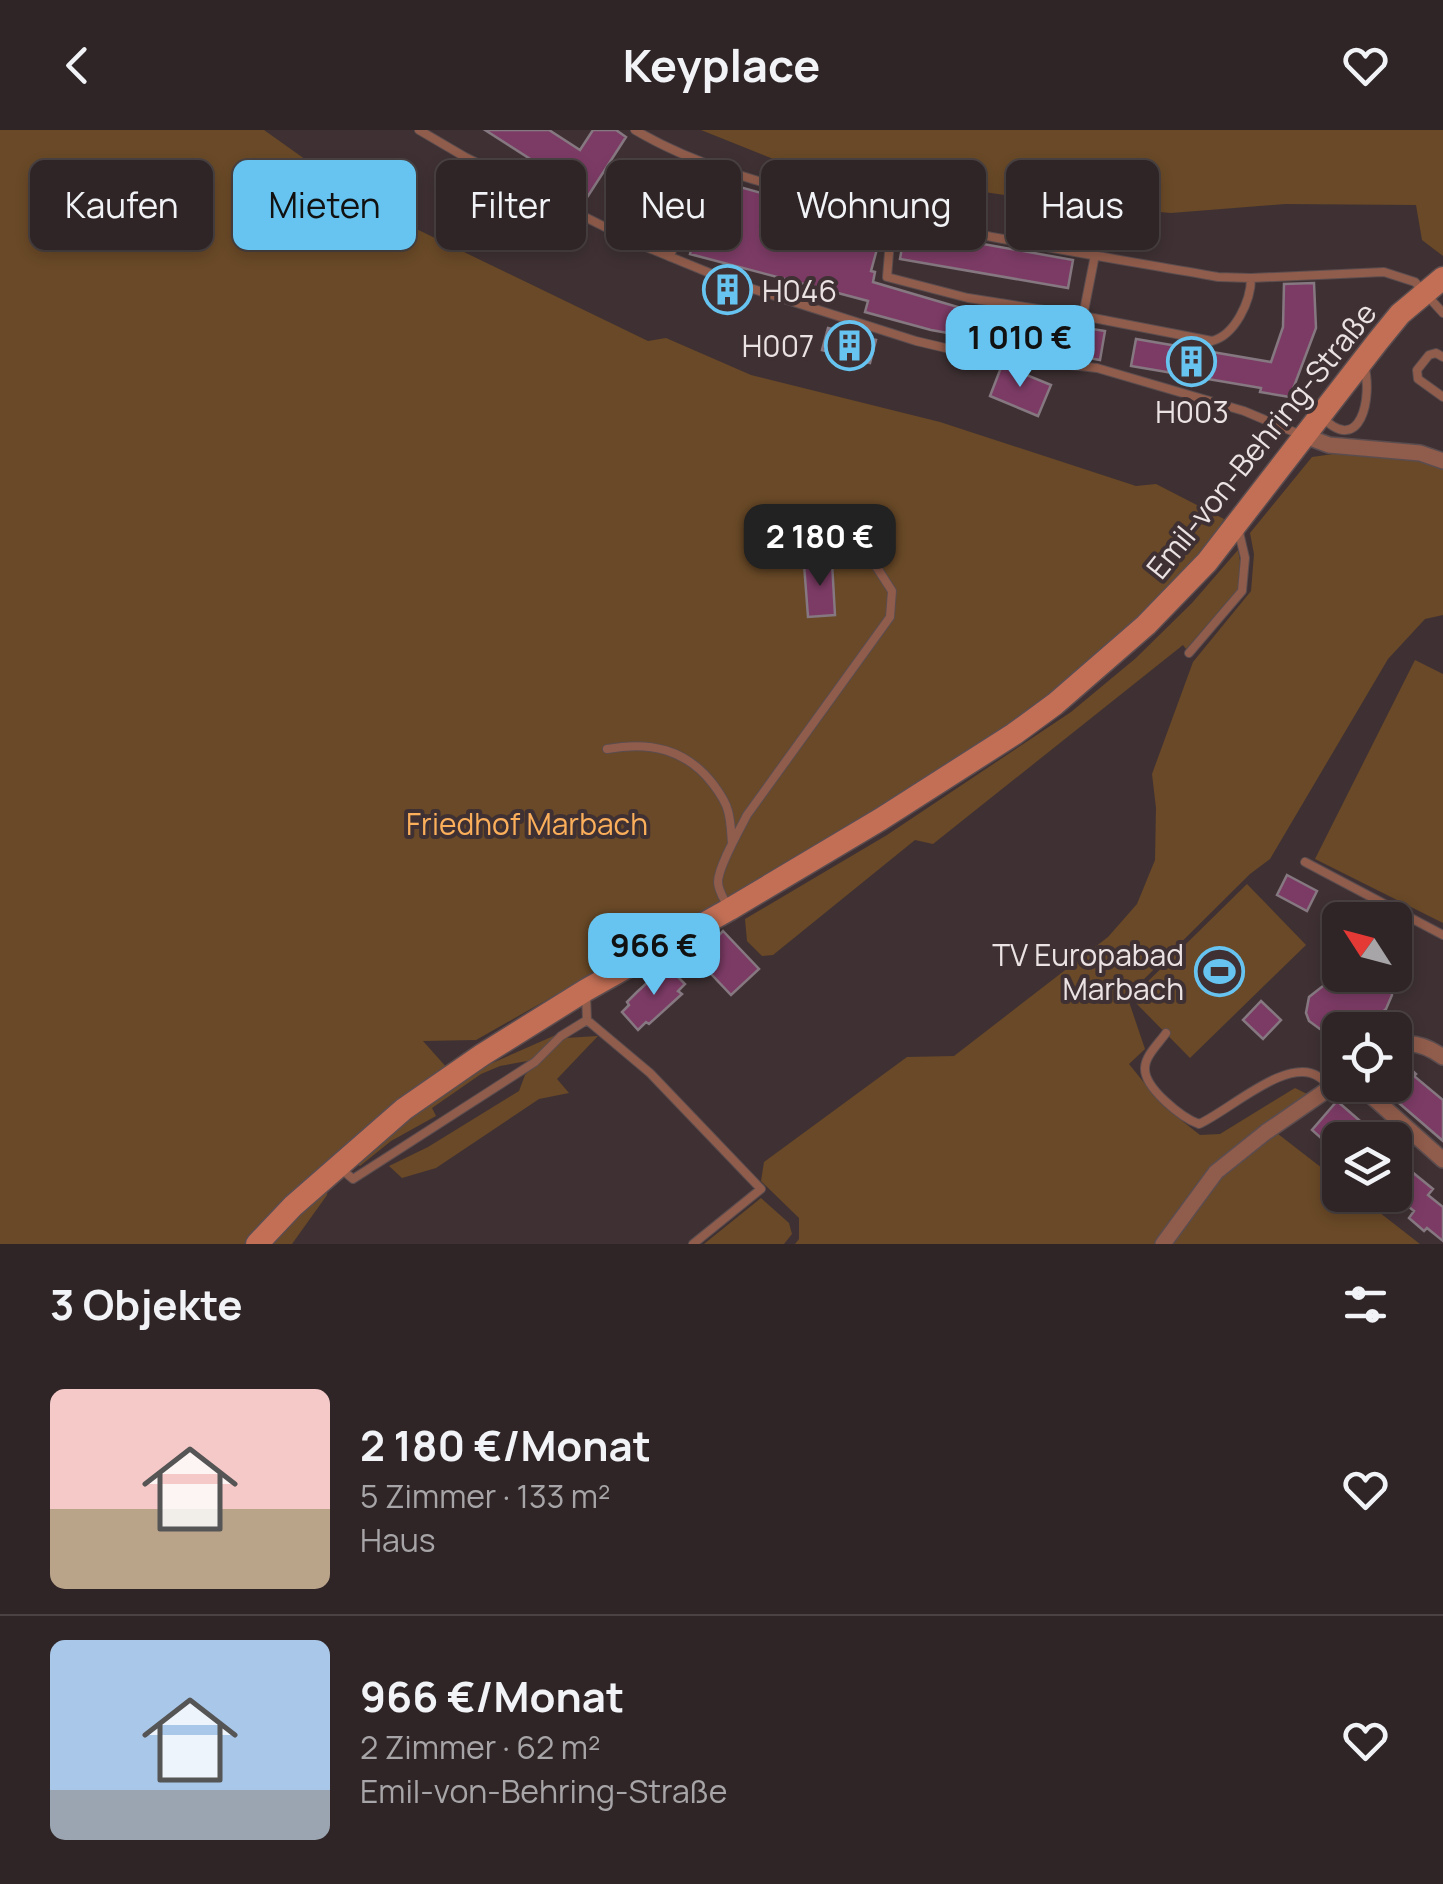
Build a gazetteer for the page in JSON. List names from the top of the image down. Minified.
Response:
{"streets":{"main road":["Emil-von-Behring-Straße"]},"parks":["Friedhof Marbach"],"places":{"building":["H046","H007","H003"],"sports":["TV Europabad Marbach"]},"north":"top left","page":{"header":"Keyplace","chip":["Kaufen","Mieten","Filter","Neu","Wohnung","Haus"],"price":["1 010 €","2 180 €","966 €"],"heading":"3 Objekte","list":[{"name":"2 180 €/Monat","note":"5 Zimmer · 133 m² · Haus"},{"name":"966 €/Monat","note":"2 Zimmer · 62 m² · Emil-von-Behring-Straße"}]}}
